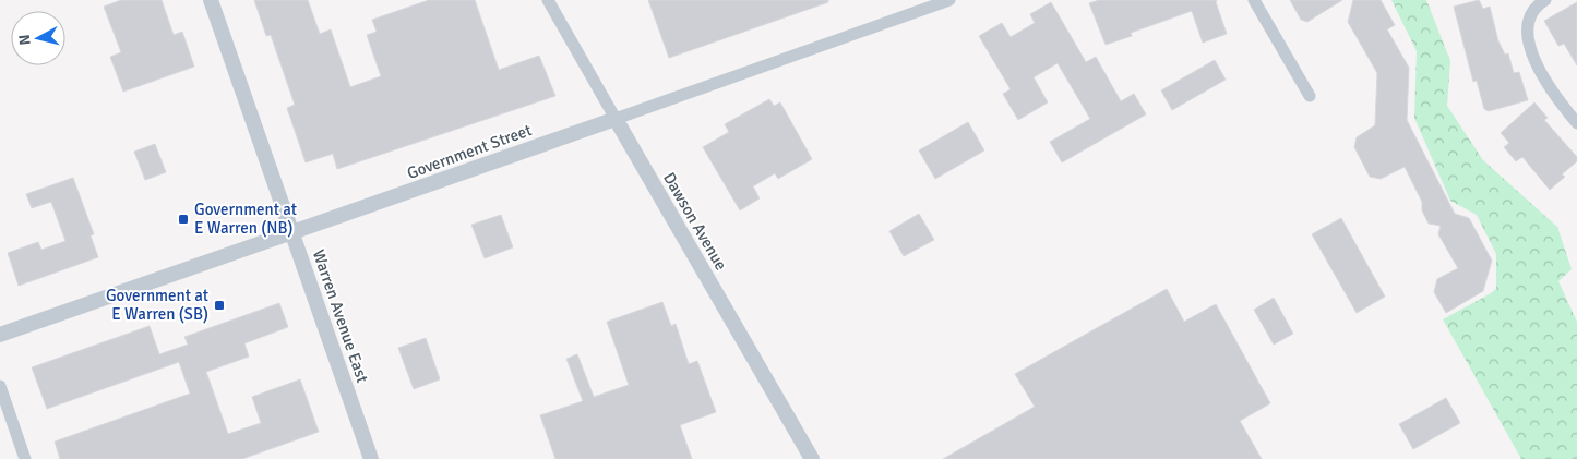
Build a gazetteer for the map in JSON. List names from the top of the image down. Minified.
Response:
{"streets":{"street":["Government Street","Dawson Avenue","Warren Avenue East"]},"crossings":[["Government Street","Dawson Avenue"],["Government Street","Warren Avenue East"]],"places":{"transit":["Government at E Warren (NB)","Government at E Warren (SB)"]},"north":"left"}
